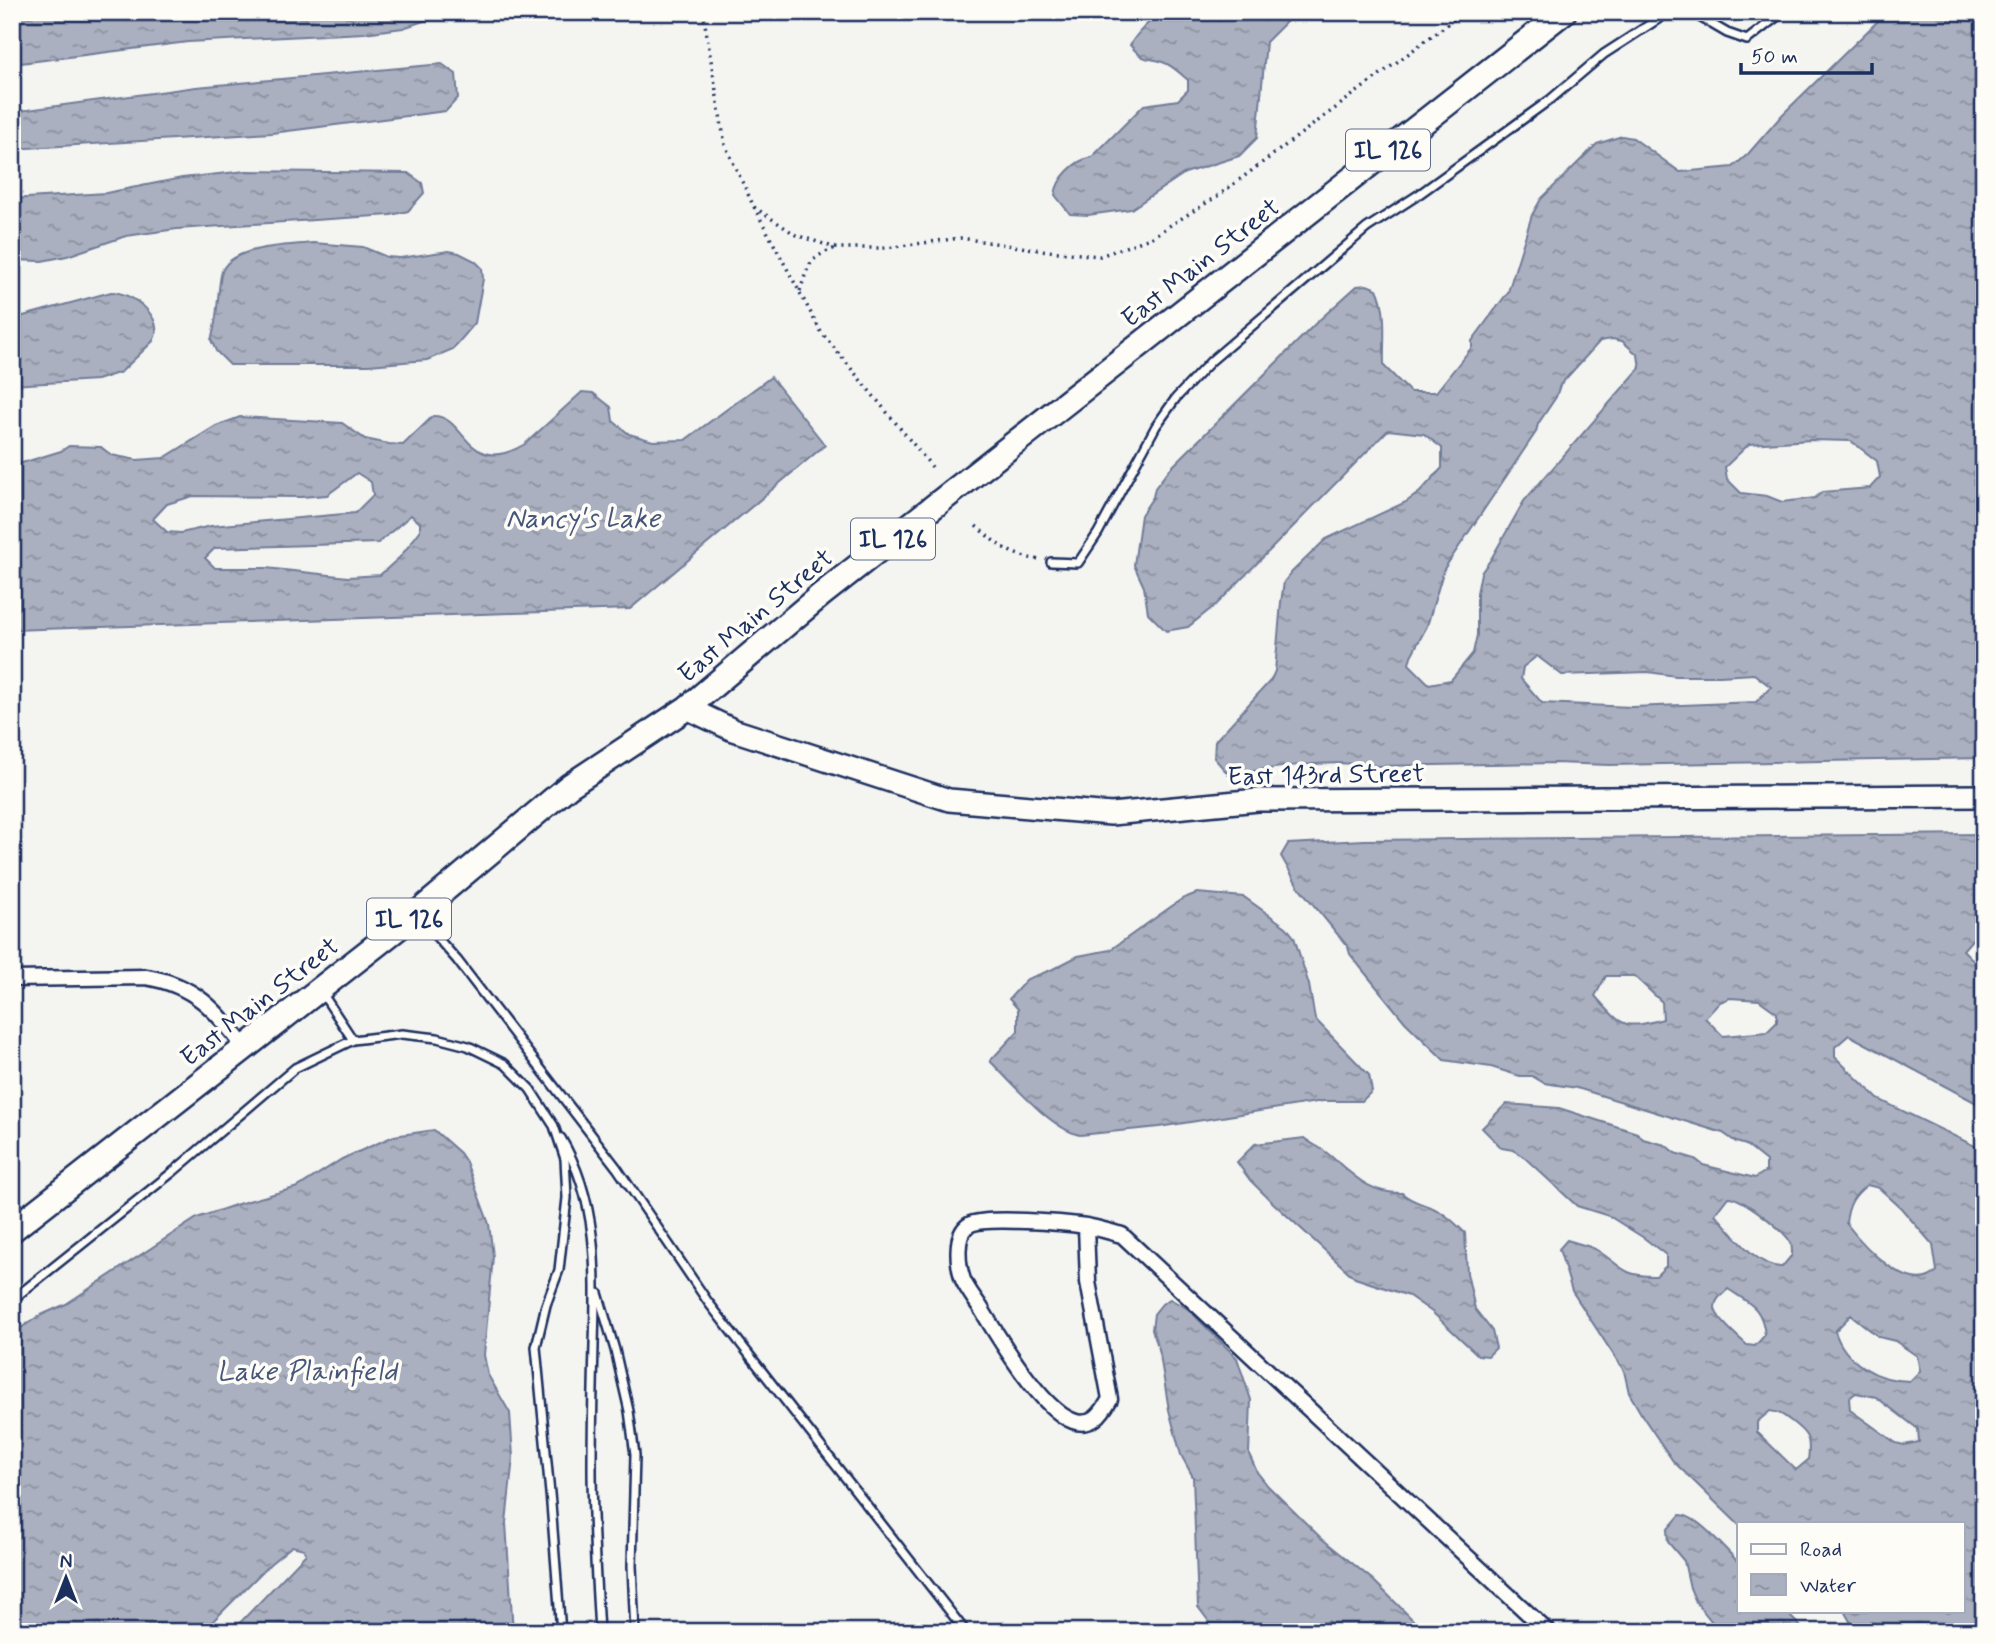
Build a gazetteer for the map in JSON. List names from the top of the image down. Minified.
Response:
{"streets":{"main road":["IL 126","East Main Street"],"street":["East 143rd Street"]},"crossings":[["East Main Street","East 143rd Street"]],"water":["Nancy's Lake","Lake Plainfield"],"legend":["Road","Water"],"scale_bar":"50 m","north":"top"}
